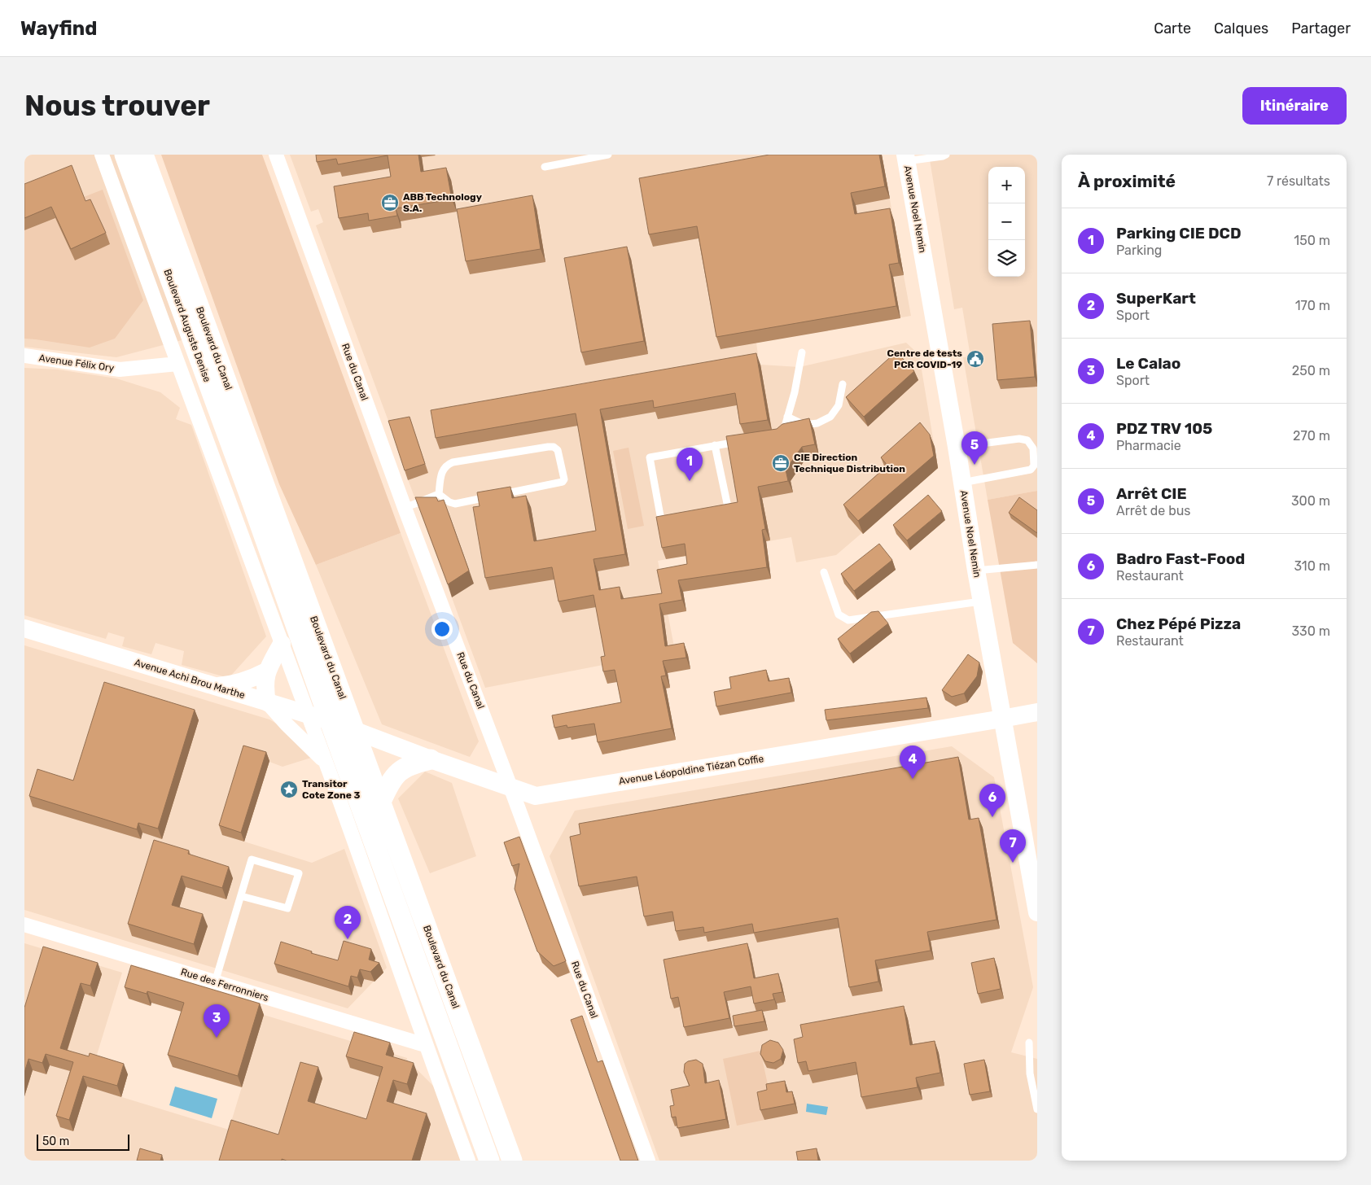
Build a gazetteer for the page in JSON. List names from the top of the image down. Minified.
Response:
{"streets":{"main road":["Boulevard Auguste Denise","Boulevard du Canal"],"street":["Avenue Noel Nemin","Avenue Félix Ory","Rue du Canal","Avenue Achi Brou Marthe","Avenue Léopoldine Tiézan Coffie","Rue des Ferronniers"]},"crossings":[["Avenue Noel Nemin","Avenue Léopoldine Tiézan Coffie"],["Boulevard Auguste Denise","Boulevard du Canal"],["Boulevard du Canal","Avenue Achi Brou Marthe"],["Boulevard du Canal","Avenue Léopoldine Tiézan Coffie"],["Rue du Canal","Avenue Léopoldine Tiézan Coffie"],["Avenue Achi Brou Marthe","Avenue Léopoldine Tiézan Coffie"]],"places":{"office":["ABB Technology S.A.","CIE Direction Technique Distribution"],"public building":["Centre de tests PCR COVID-19"],"place":["Transitor Cote Zone 3"]},"scale_bar":"50 m","page":{"header":"Wayfind","nav":["Carte","Calques","Partager"],"buttons":"Itinéraire","title":"Nous trouver","heading":["À proximité","7 résultats"],"map_buttons":["+","−"],"list":[{"mark":"1","name":"Parking CIE DCD","note":"Parking","value":"150 m"},{"mark":"2","name":"SuperKart","note":"Sport","value":"170 m"},{"mark":"3","name":"Le Calao","note":"Sport","value":"250 m"},{"mark":"4","name":"PDZ TRV 105","note":"Pharmacie","value":"270 m"},{"mark":"5","name":"Arrêt CIE","note":"Arrêt de bus","value":"300 m"},{"mark":"6","name":"Badro Fast-Food","note":"Restaurant","value":"310 m"},{"mark":"7","name":"Chez Pépé Pizza","note":"Restaurant","value":"330 m"}],"pins":["5","1","4","6","7","2","3"],"scale":"50 m"}}
